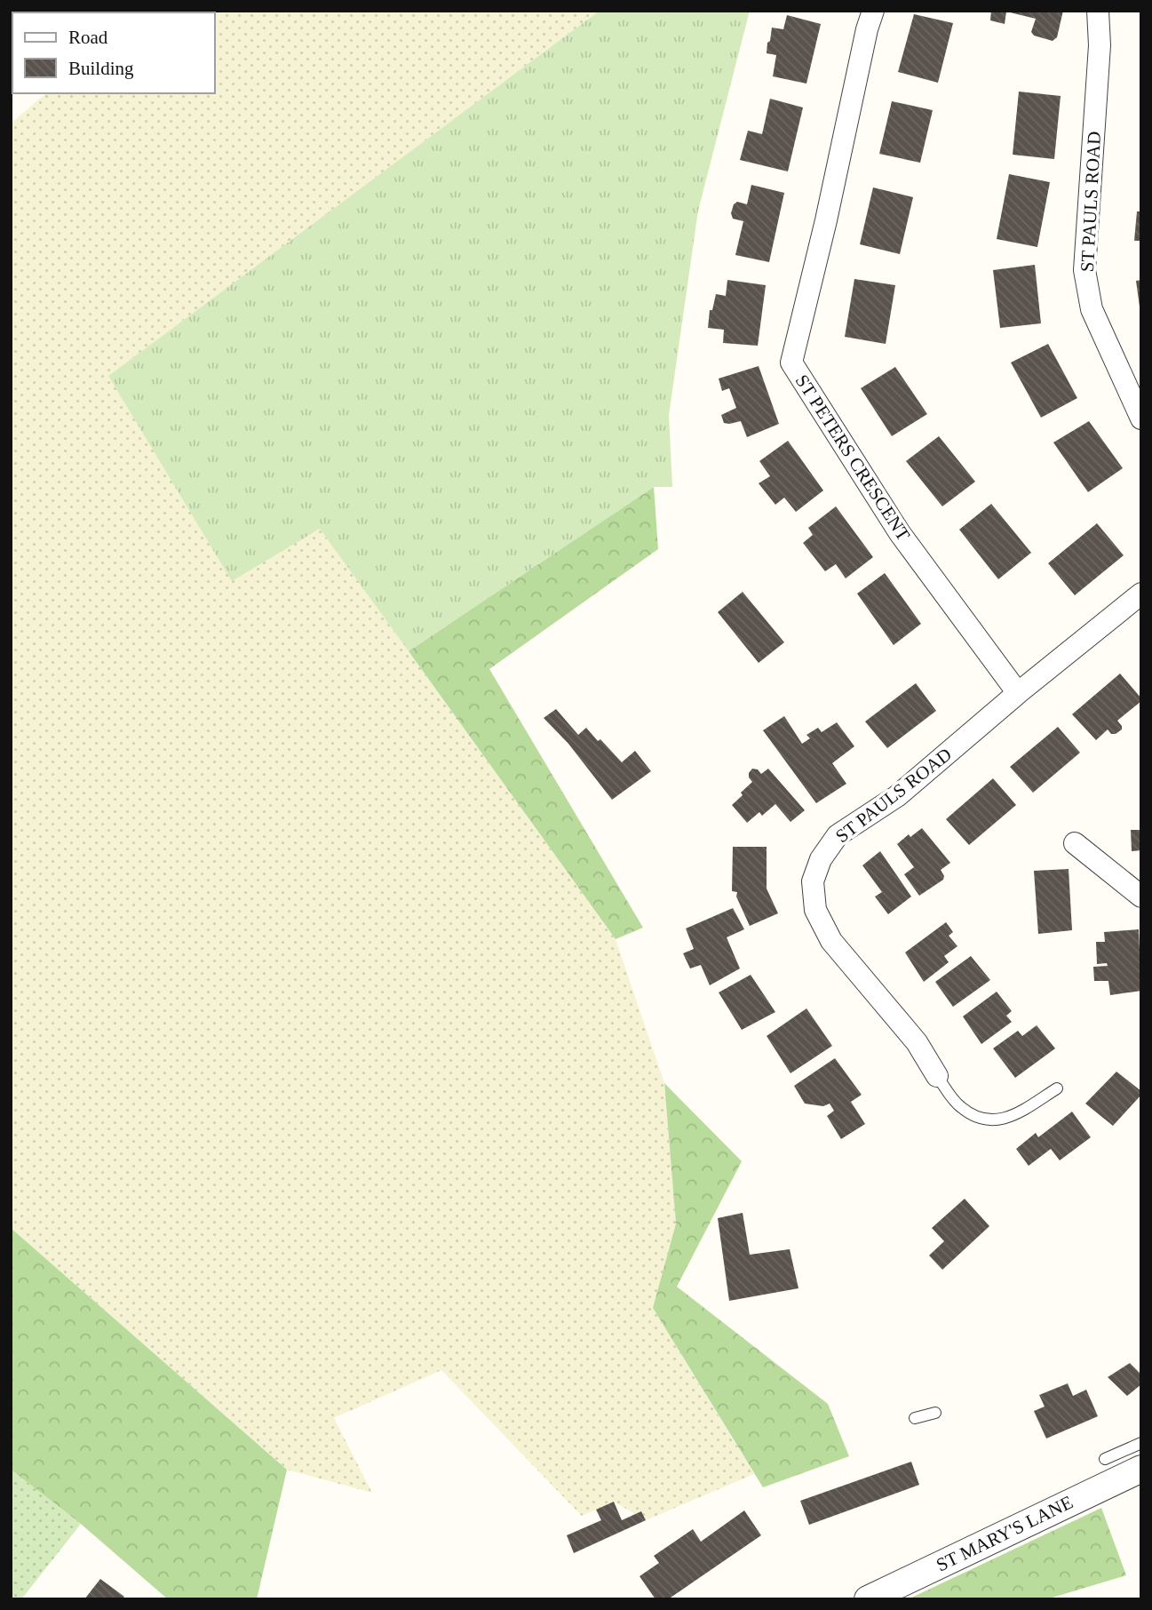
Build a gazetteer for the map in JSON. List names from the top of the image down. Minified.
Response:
{"streets":{"street":["ST PAULS ROAD","ST PETERS CRESCENT","ST MARY'S LANE"]},"crossings":[["ST PAULS ROAD","ST PETERS CRESCENT"]],"legend":["Road","Building"]}
